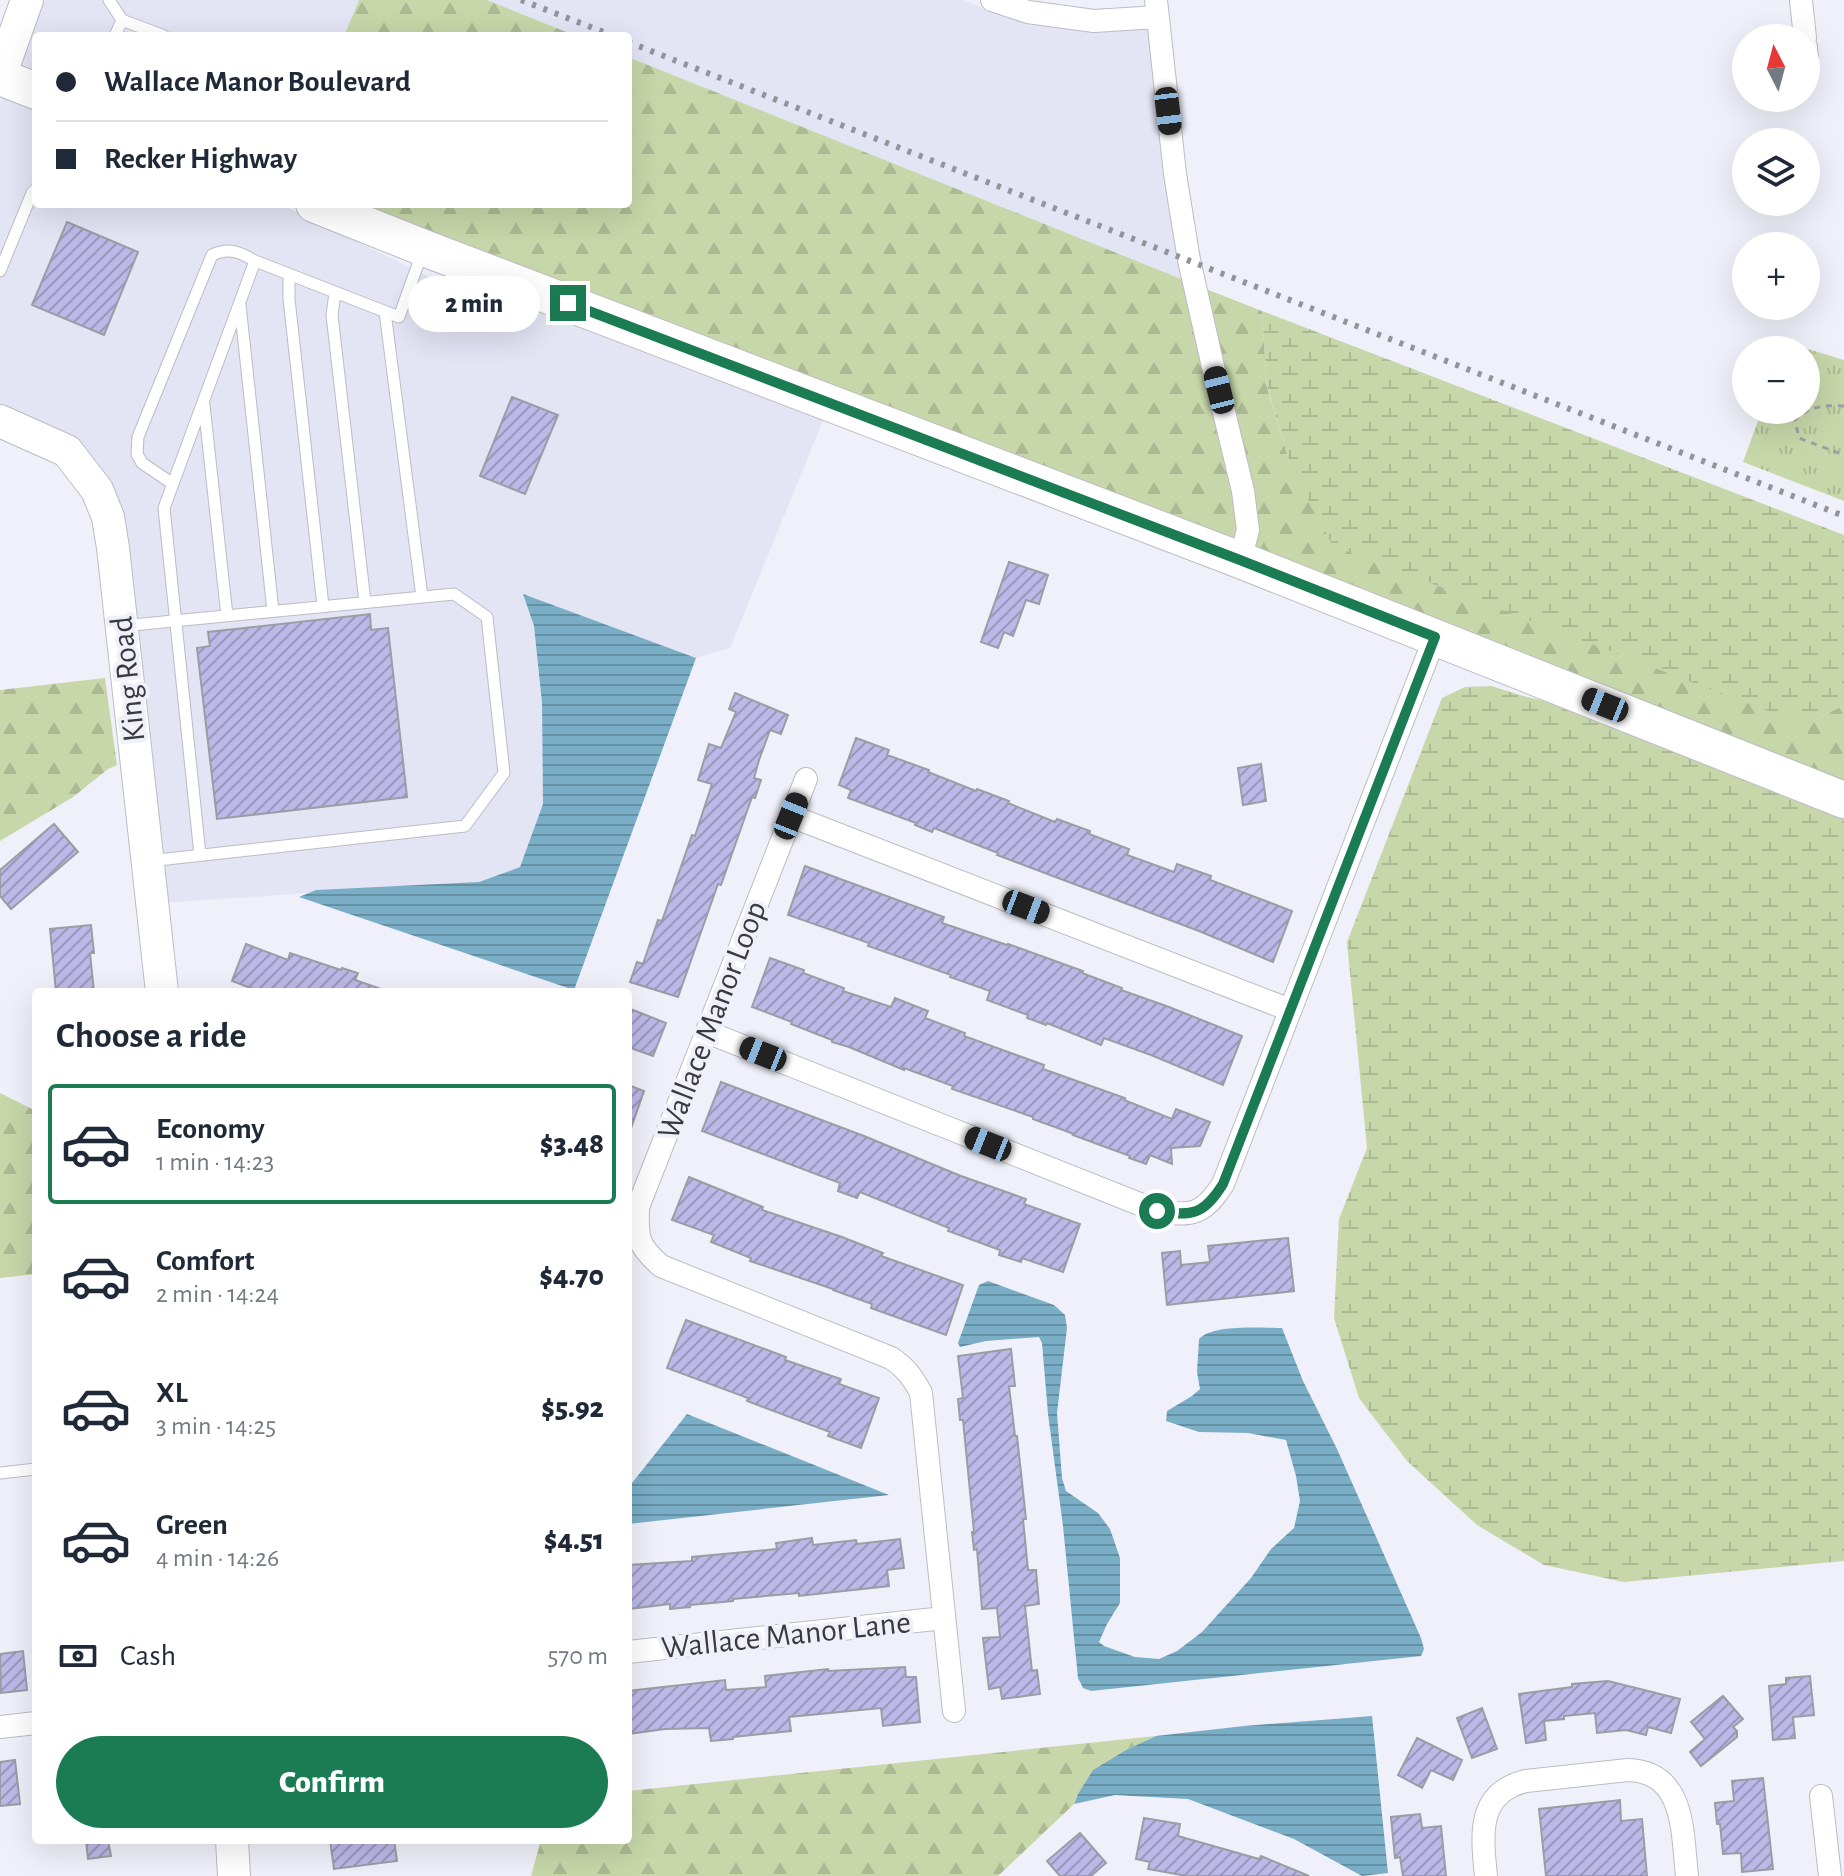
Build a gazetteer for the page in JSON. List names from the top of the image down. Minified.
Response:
{"streets":{"street":["King Road","Wallace Manor Loop","Wallace Manor Lane"]},"crossings":[["Wallace Manor Loop","Wallace Manor Lane"]],"north":"top","page":{"map_buttons":["+","−"],"banner":["Wallace Manor Boulevard","Recker Highway"],"bubble":"2 min","heading":"Choose a ride","list":[{"name":"Economy","note":"1 min · 14:23","value":"$3.48"},{"name":"Comfort","note":"2 min · 14:24","value":"$4.70"},{"name":"XL","note":"3 min · 14:25","value":"$5.92"},{"name":"Green","note":"4 min · 14:26","value":"$4.51"}],"pay":["Cash","570 m"],"buttons":"Confirm"}}
